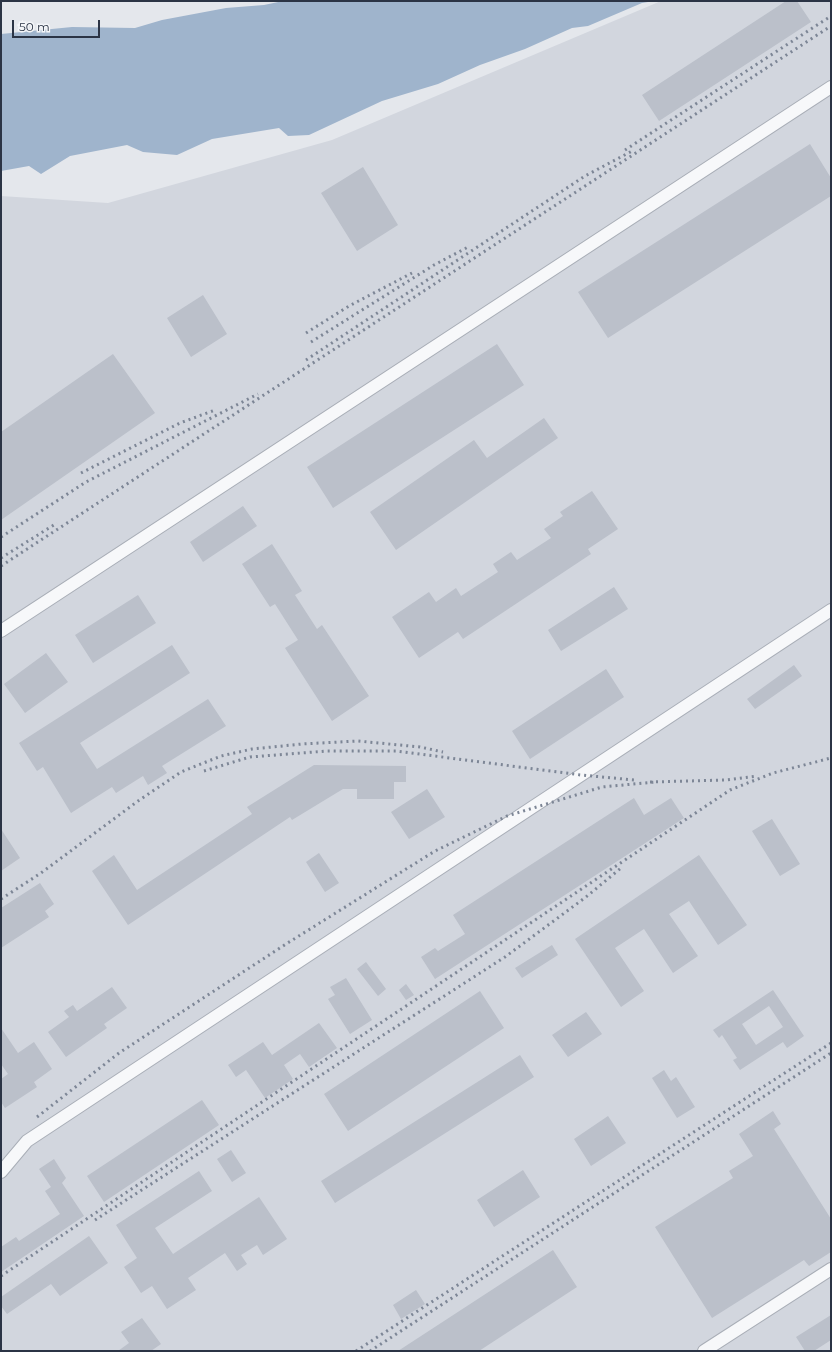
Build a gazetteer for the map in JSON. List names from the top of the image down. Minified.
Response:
{"scale_bar":"50 m"}
